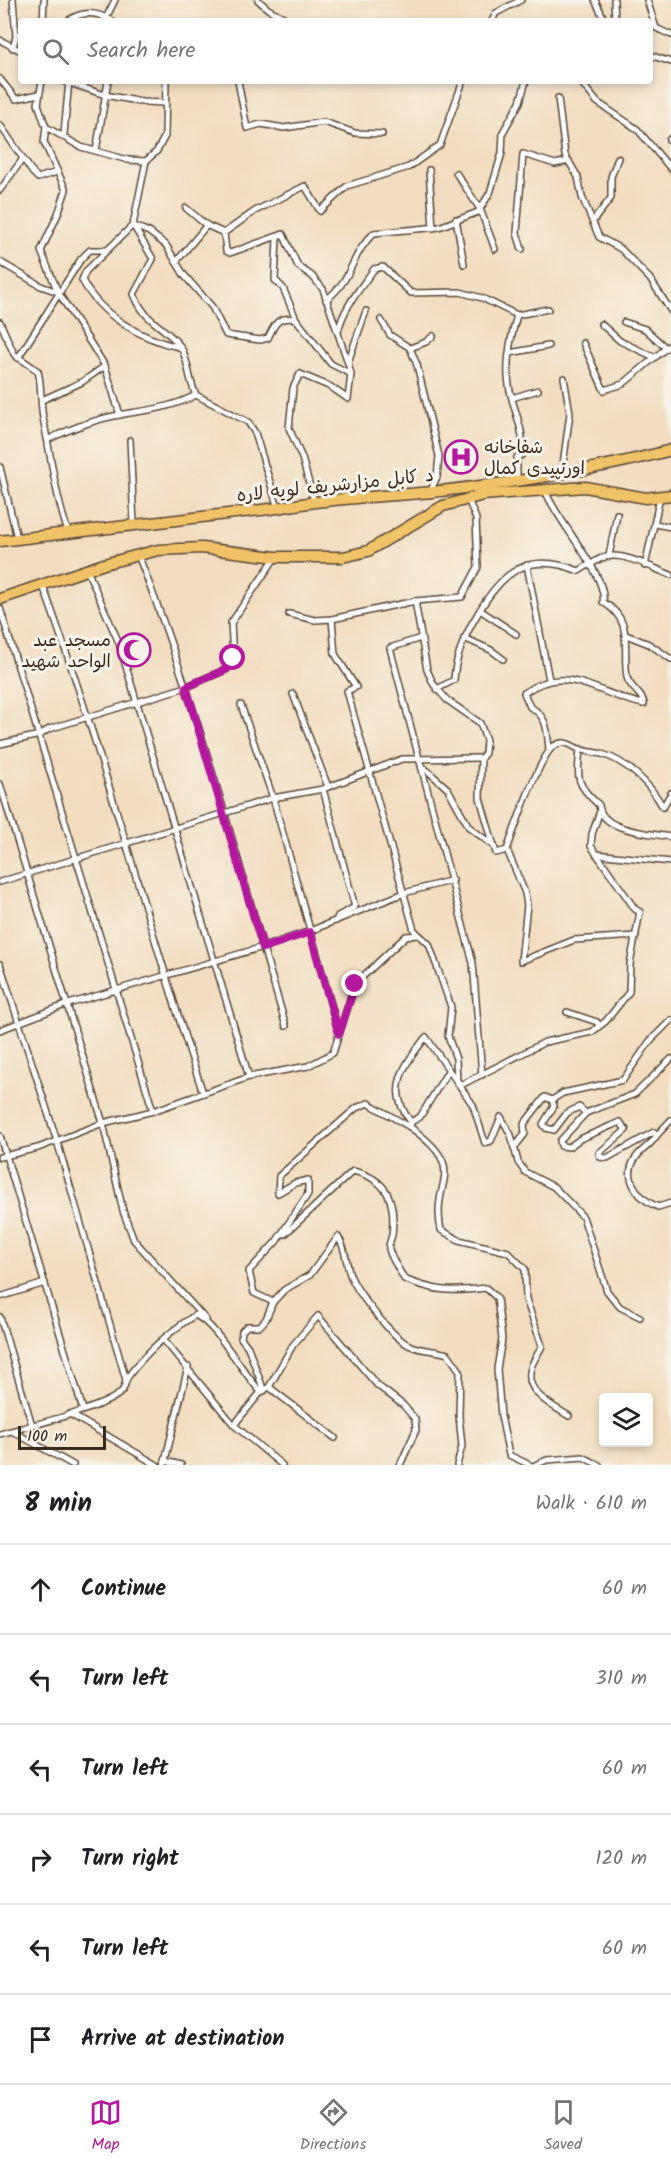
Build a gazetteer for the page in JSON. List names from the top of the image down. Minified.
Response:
{"streets":{"highway":["د کابل مزارشریف لویه لاره"]},"places":{"hospital":["شفاخانه اورتپیدی کمال"],"mosque":["مسجد عبد الواحد شهید"]},"scale_bar":"100 m","page":{"search":"Search here","scale":"100 m","heading":["8 min","Walk · 610 m"],"list":[["Continue","60 m"],["Turn left","310 m"],["Turn left","60 m"],["Turn right","120 m"],["Turn left","60 m"],"Arrive at destination"],"nav":["Map","Directions","Saved"]}}
